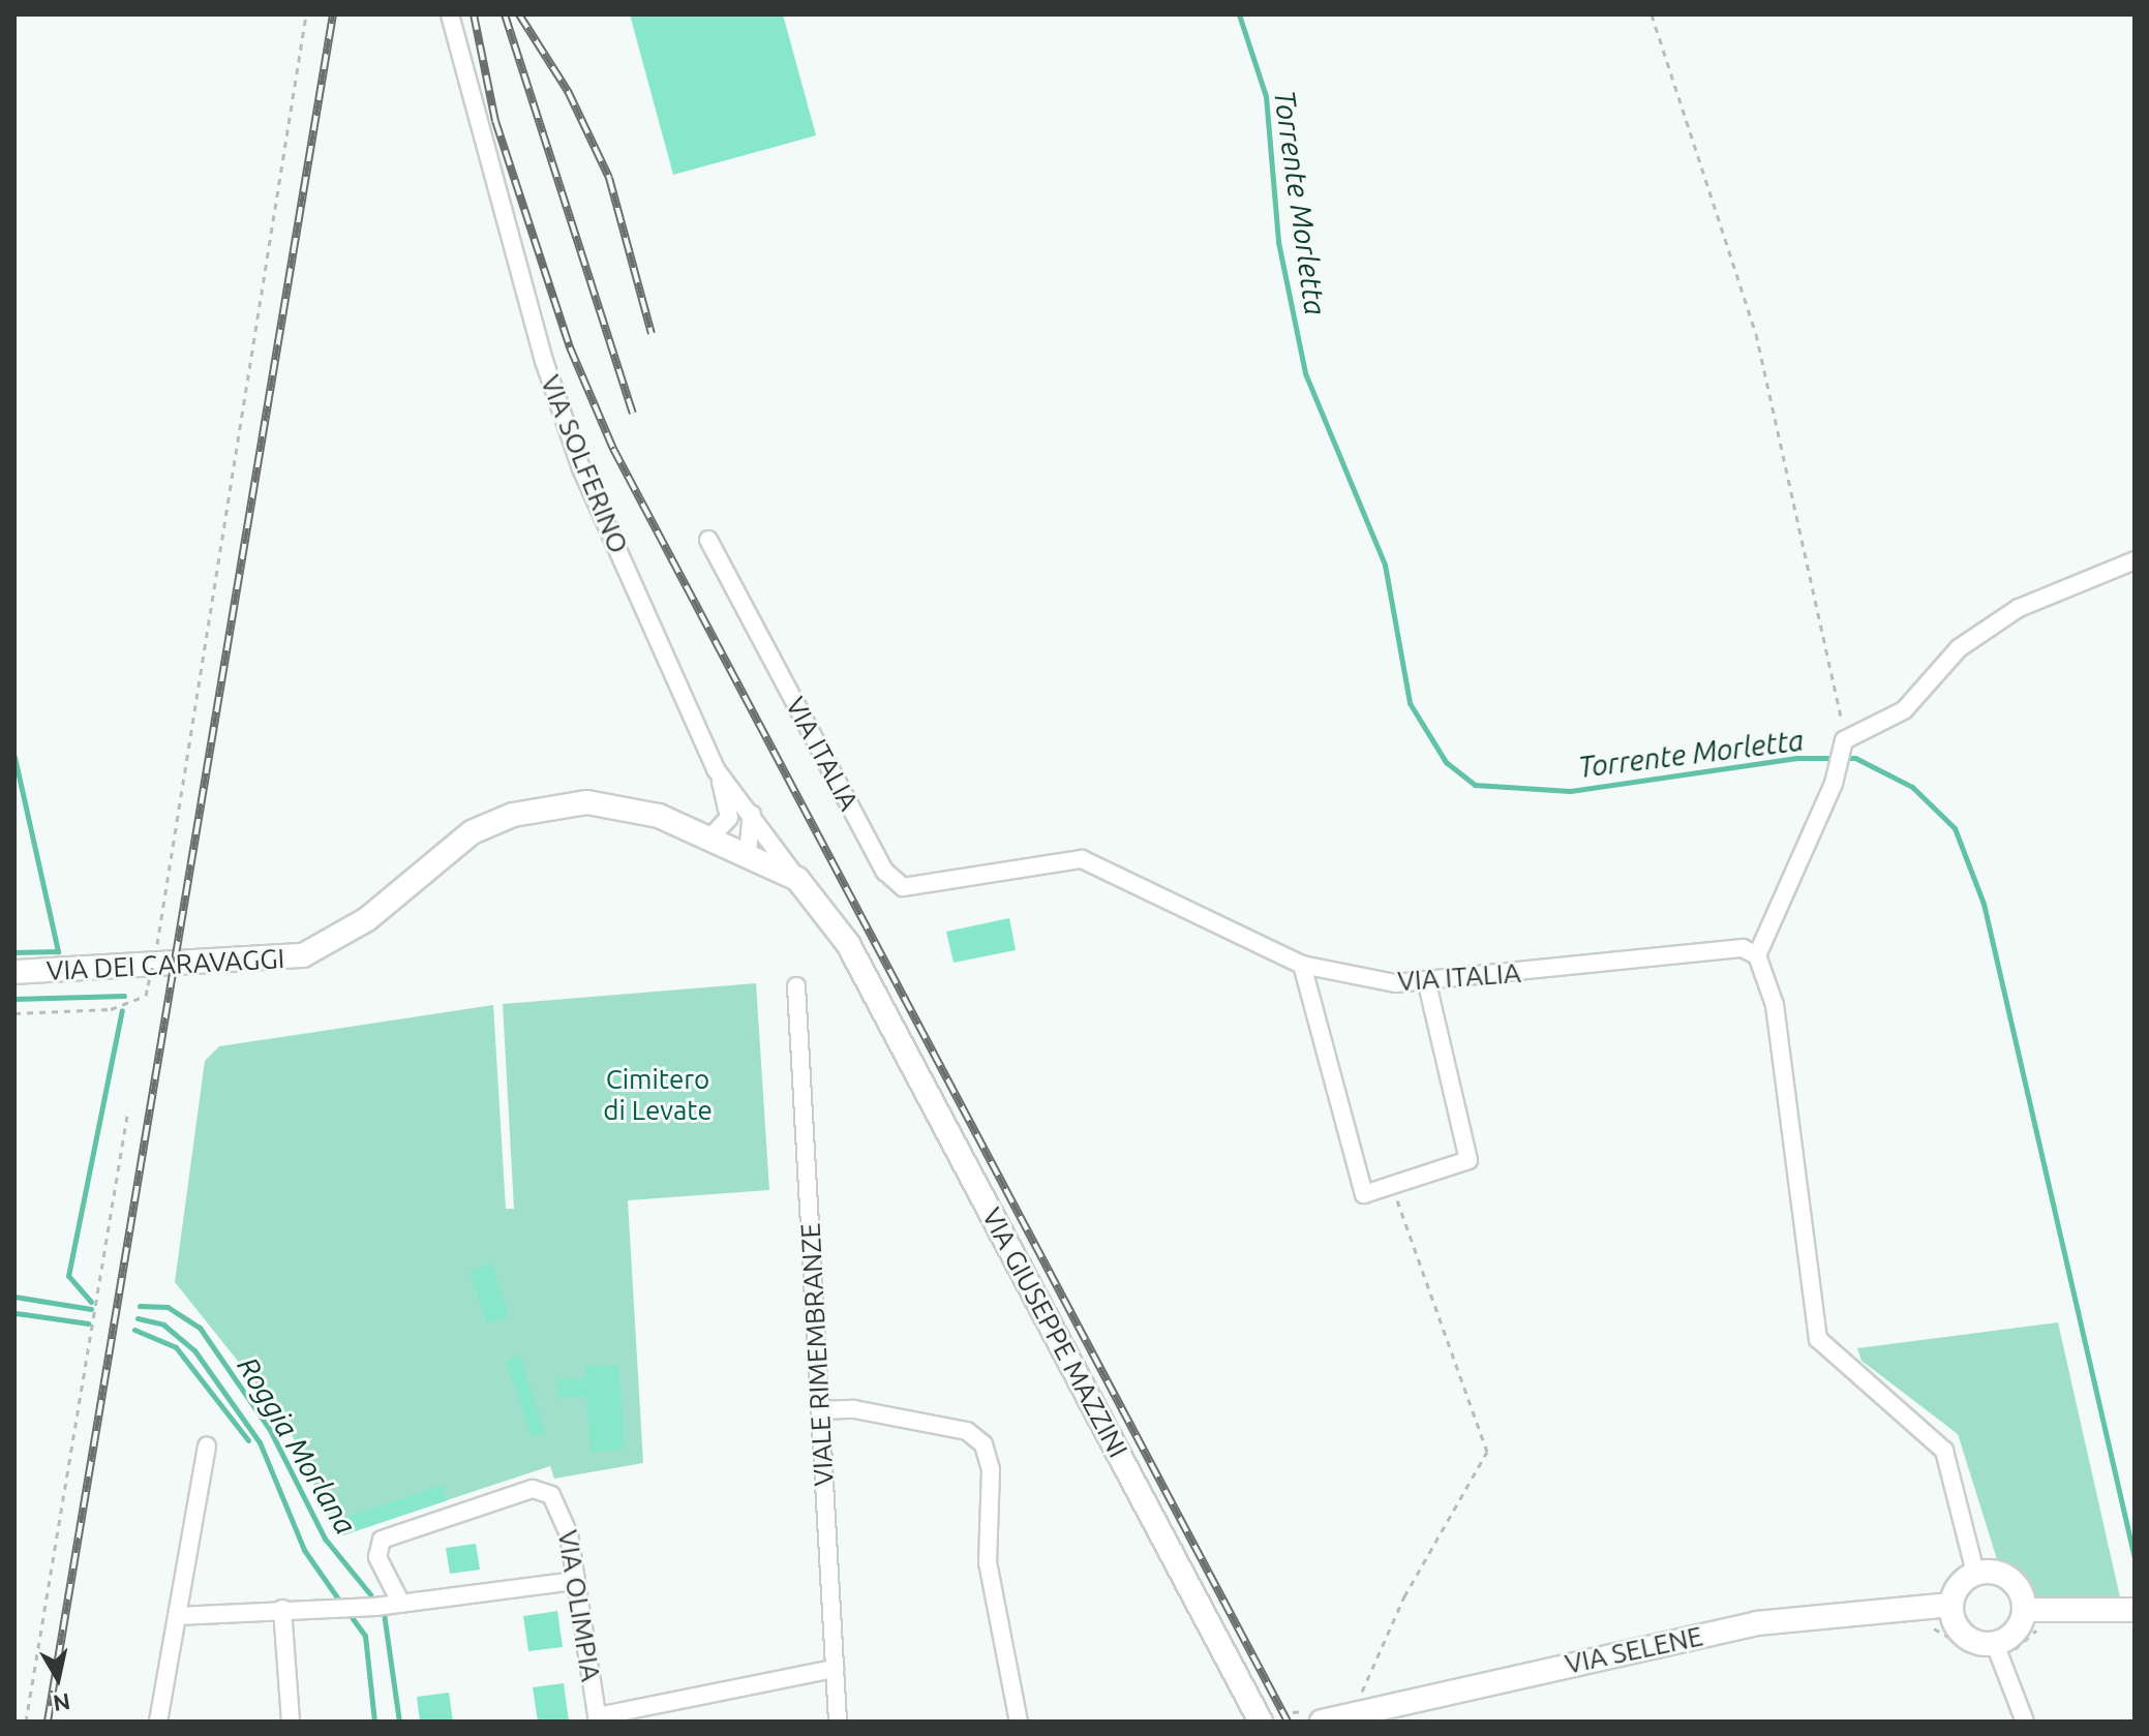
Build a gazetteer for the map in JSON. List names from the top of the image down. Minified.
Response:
{"streets":{"street":["VIA SOLFERINO","VIA ITALIA","VIA DEI CARAVAGGI","VIA GIUSEPPE MAZZINI","VIALE RIMEMBRANZE","VIA OLIMPIA","VIA SELENE"]},"crossings":[["VIA SOLFERINO","VIA DEI CARAVAGGI"],["VIA SOLFERINO","VIA GIUSEPPE MAZZINI"],["VIA DEI CARAVAGGI","VIA GIUSEPPE MAZZINI"]],"water":["Torrente Morletta","Roggia Morlana"],"parks":["Cimitero di Levate"],"north":"bottom"}
